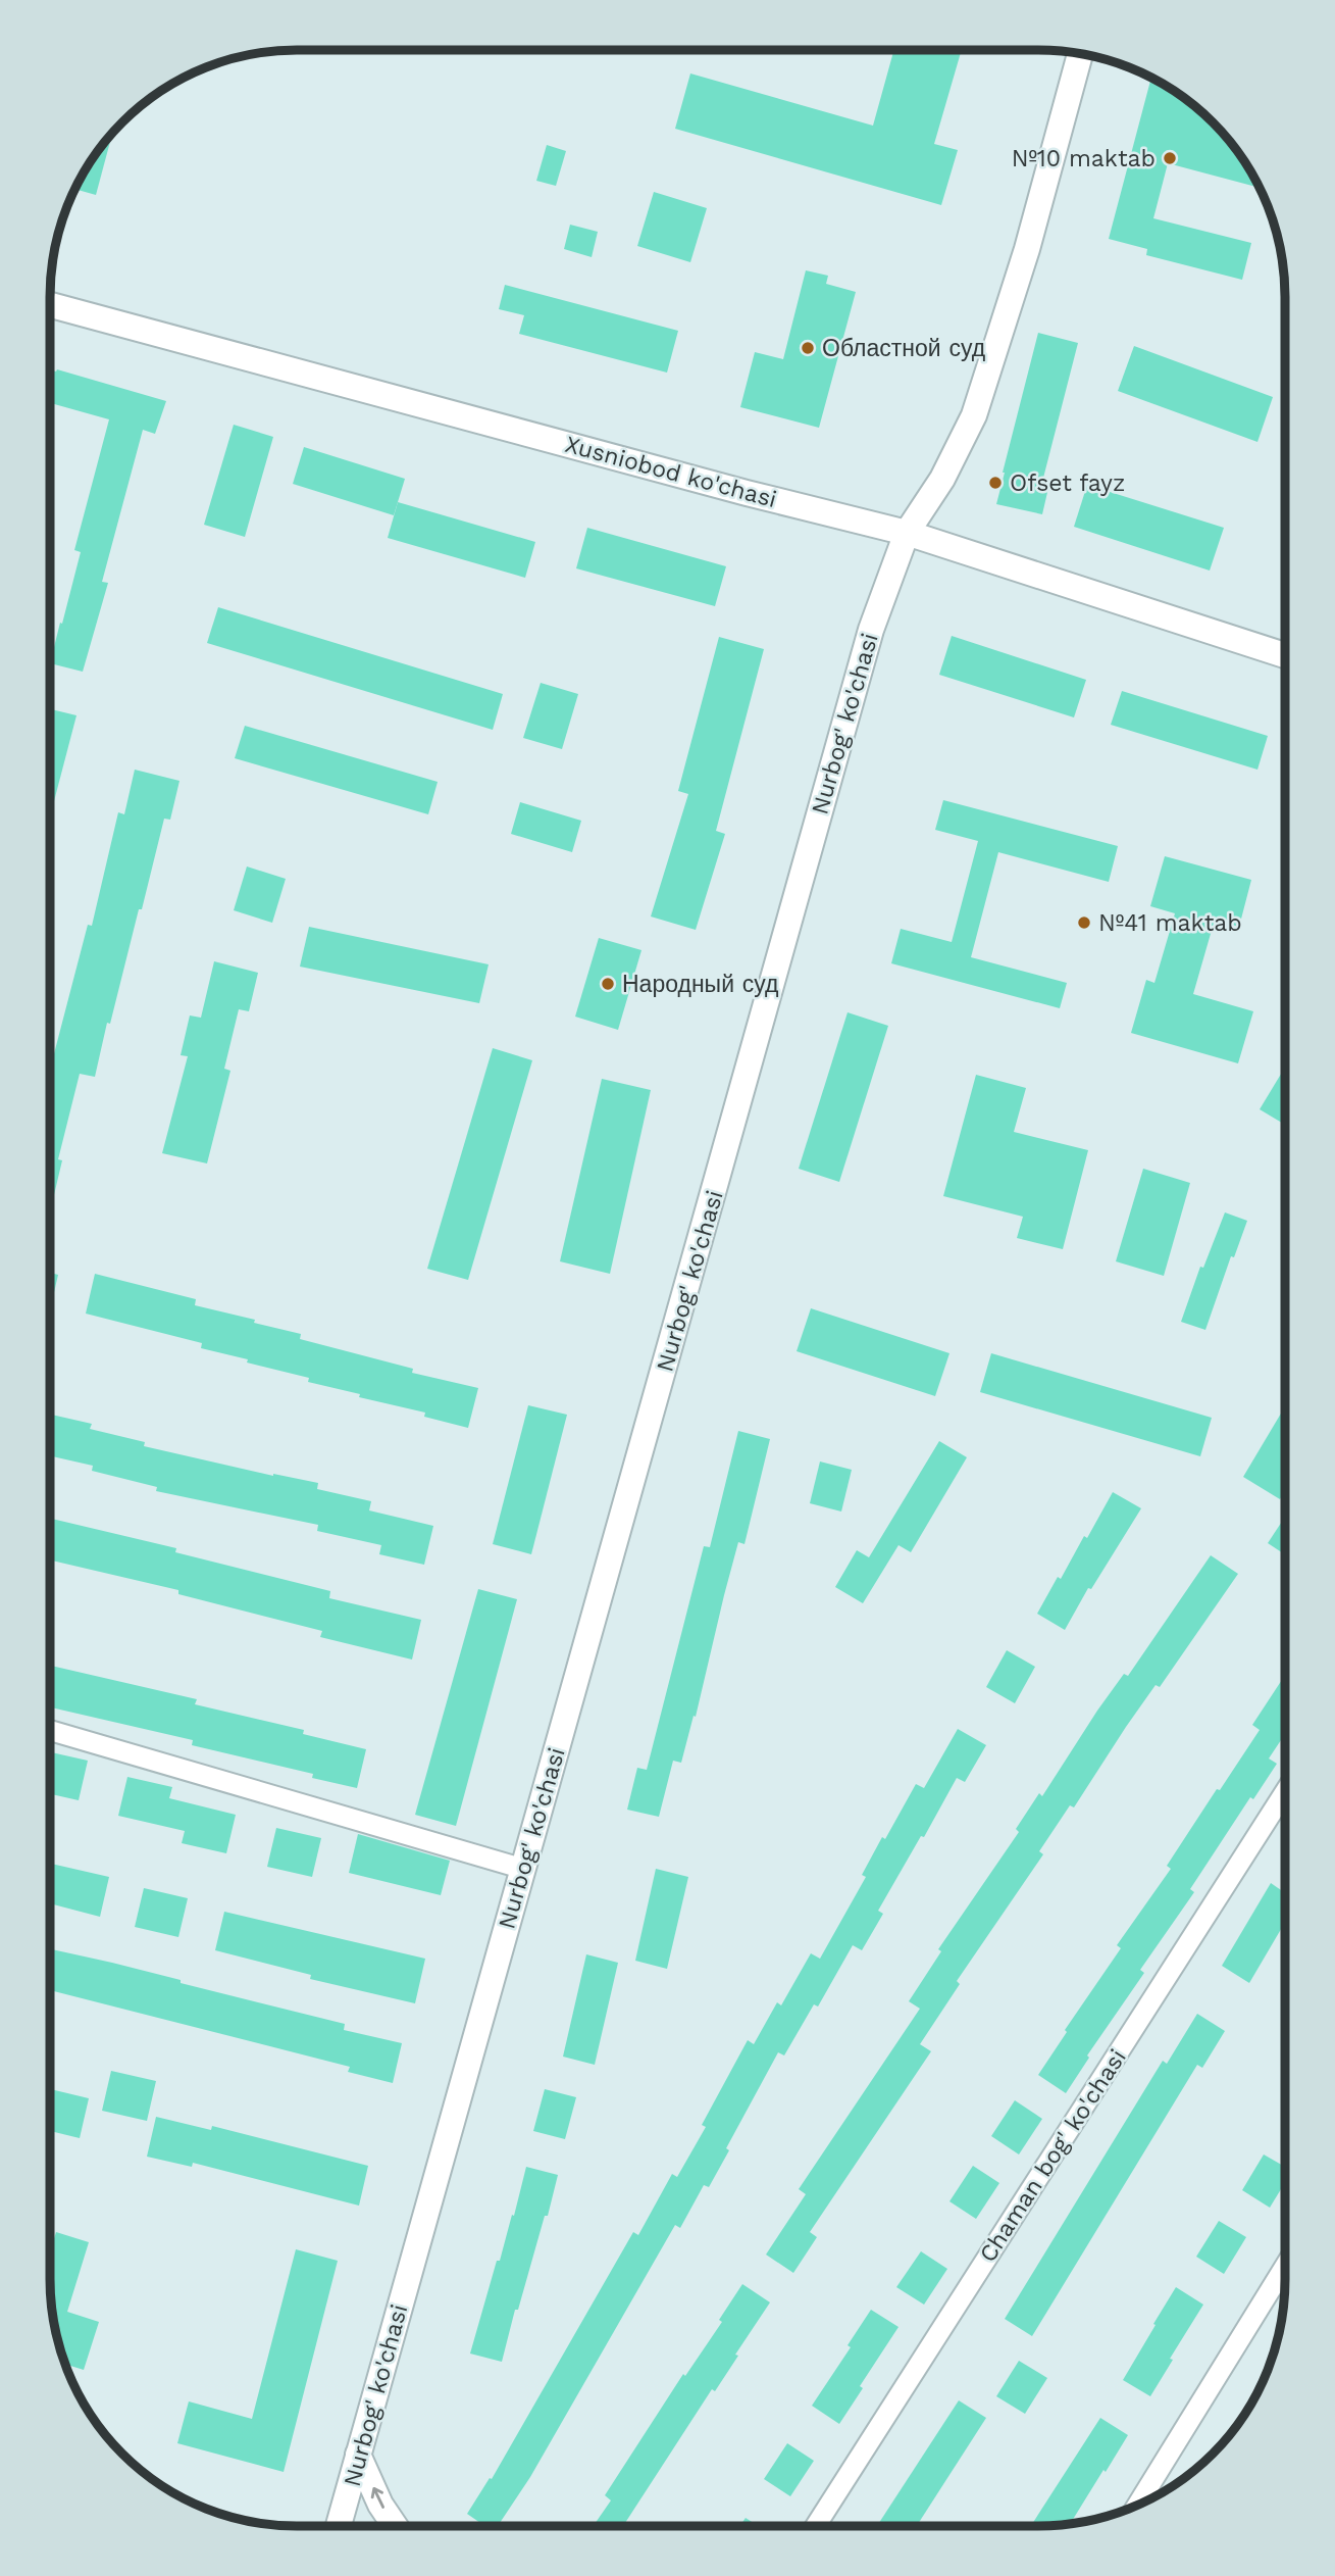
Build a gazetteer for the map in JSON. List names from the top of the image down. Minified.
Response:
{"streets":{"street":["Xusniobod ko'chasi","Nurbog' ko'chasi","Chaman bog' ko'chasi"]},"crossings":[["Xusniobod ko'chasi","Nurbog' ko'chasi"]],"places":["№10 maktab","Областной суд","Ofset fayz","№41 maktab","Народный суд"]}
